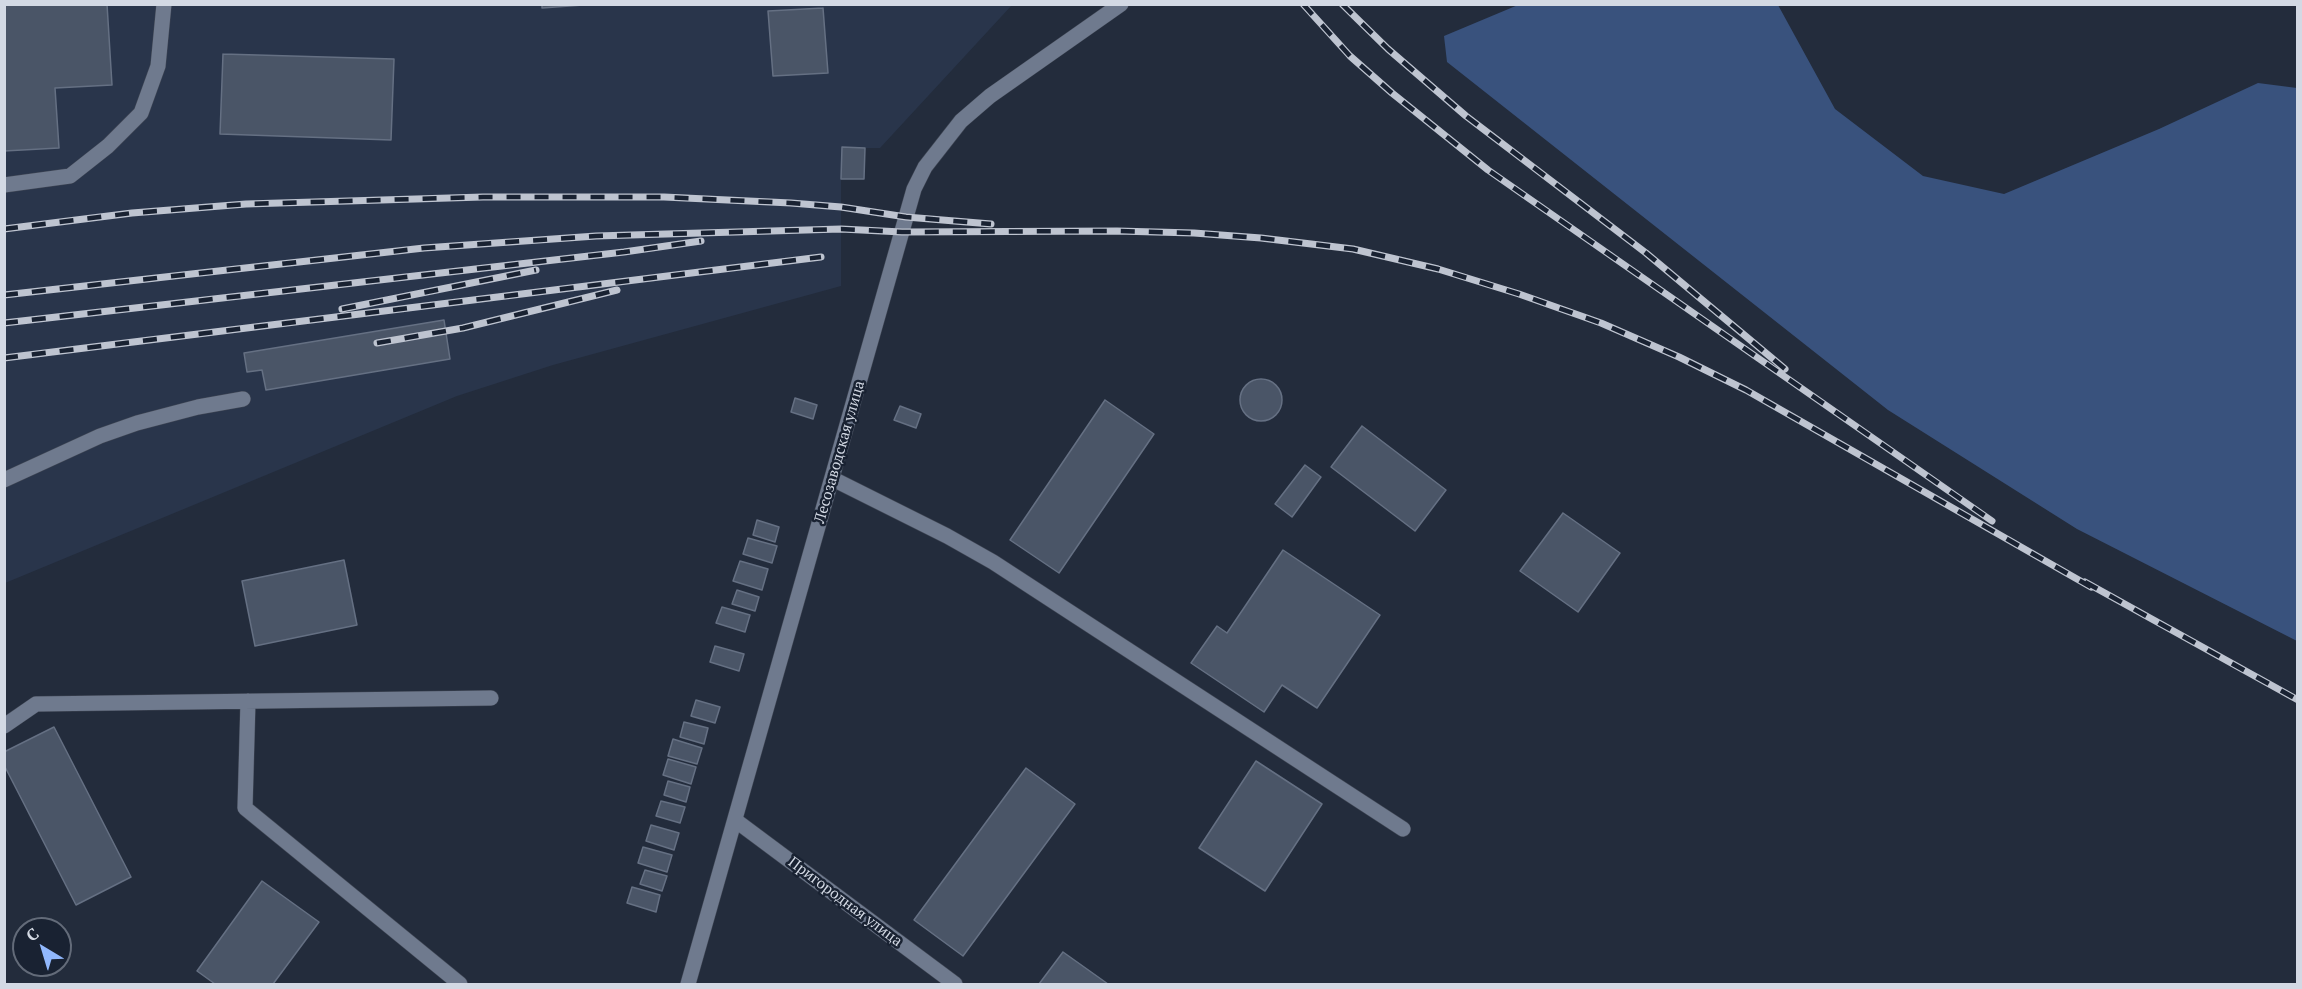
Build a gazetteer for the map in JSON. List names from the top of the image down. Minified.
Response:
{"streets":{"street":["Лесозаводская улица","Пригородная улица"]},"crossings":[["Лесозаводская улица","Пригородная улица"]],"north":"top left"}
